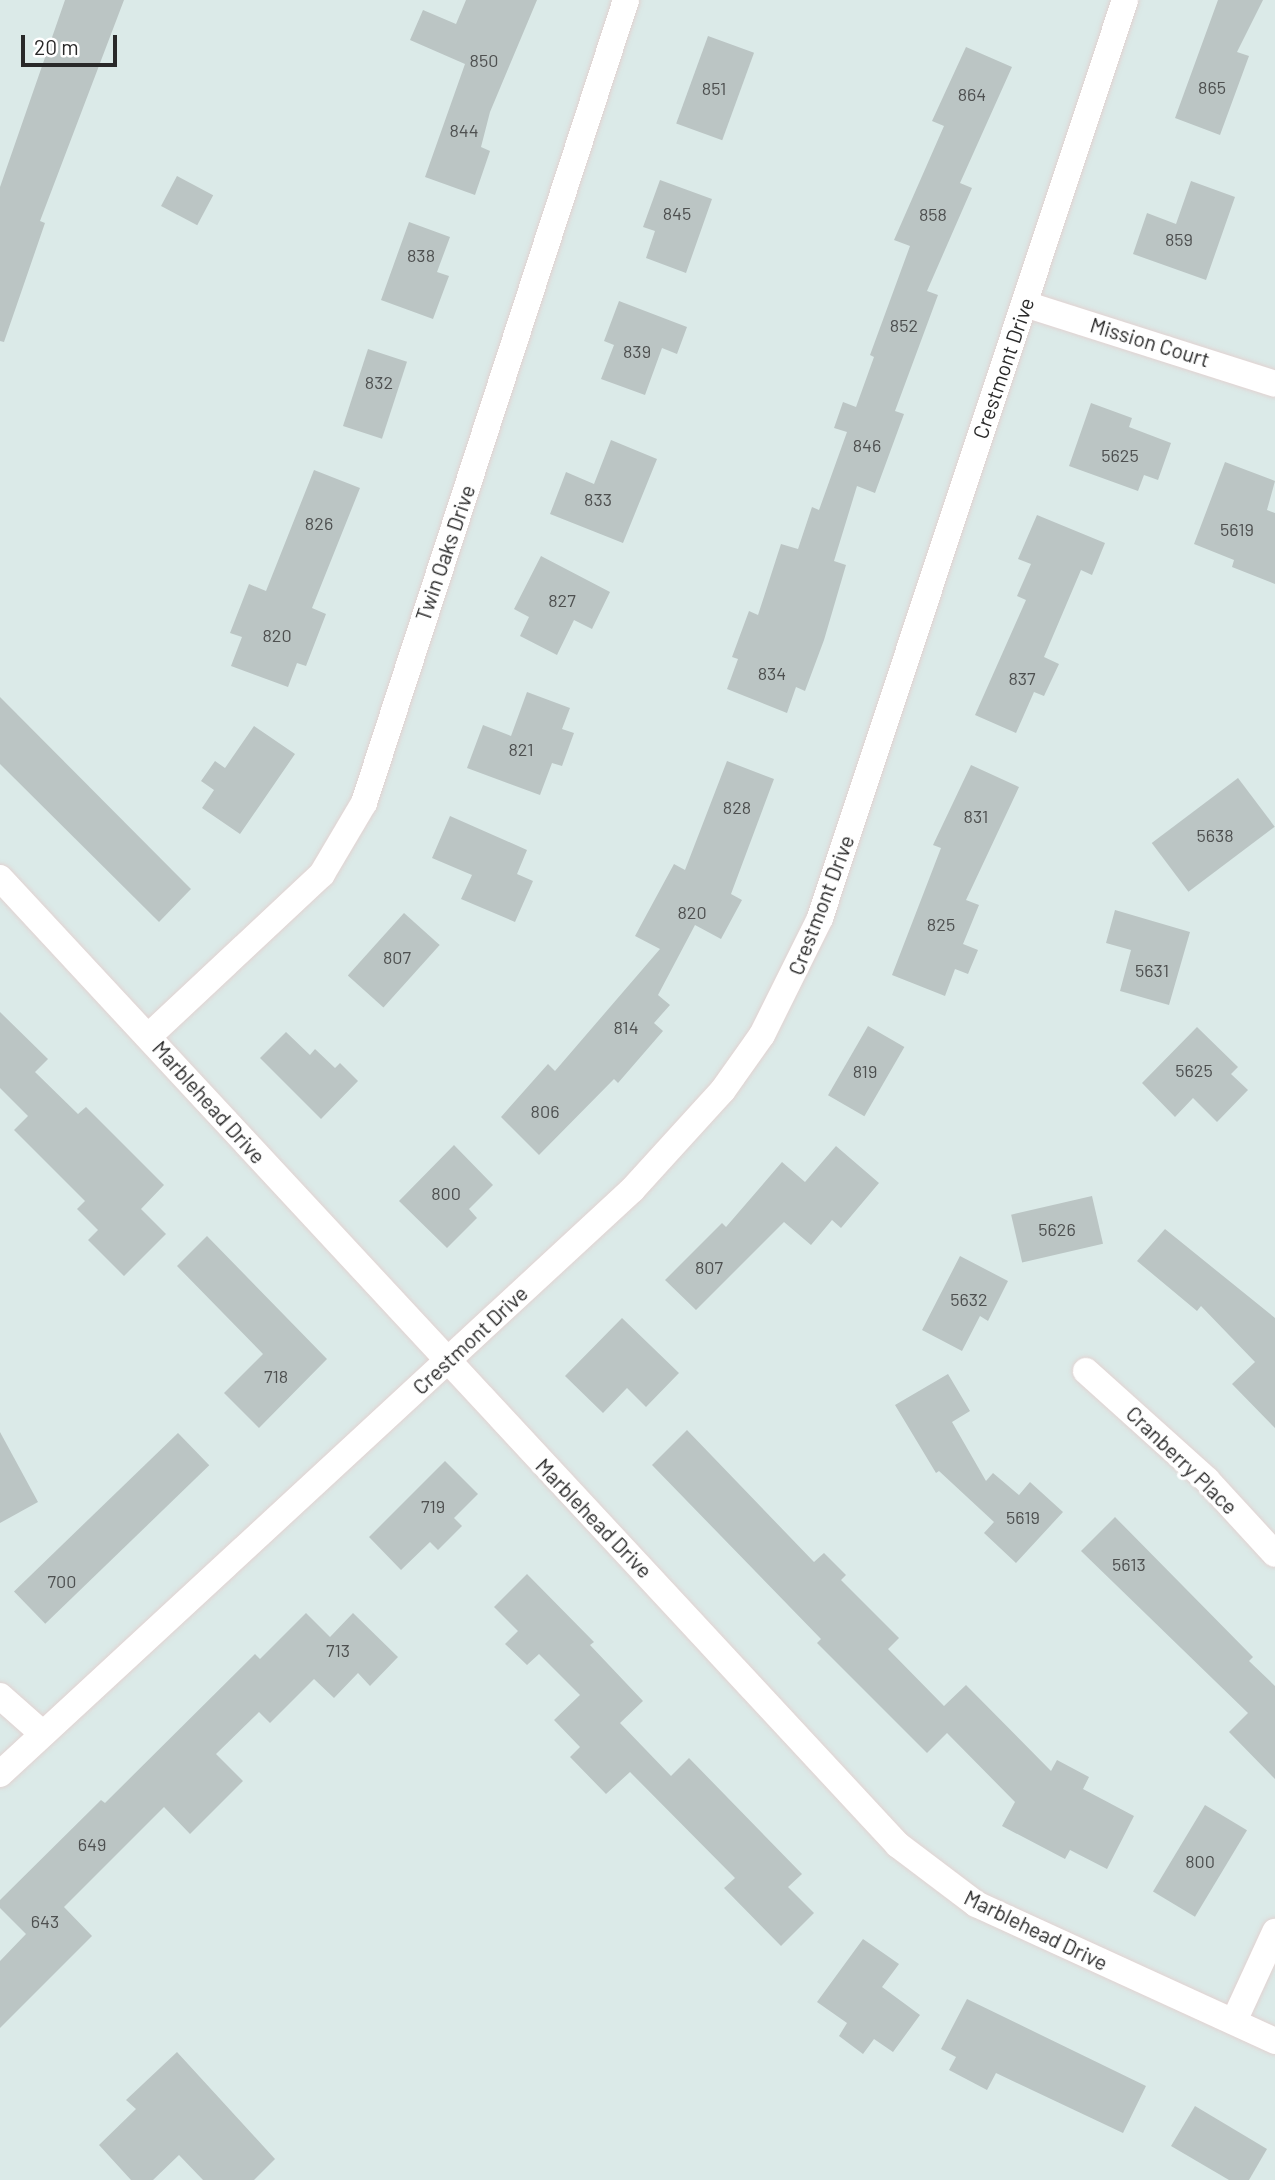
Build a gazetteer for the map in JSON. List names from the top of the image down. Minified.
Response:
{"streets":{"street":["Mission Court","Crestmont Drive","Twin Oaks Drive","Marblehead Drive","Cranberry Place"]},"crossings":[["Mission Court","Crestmont Drive"],["Crestmont Drive","Marblehead Drive"],["Twin Oaks Drive","Marblehead Drive"]],"house_numbers":["850","865","851","864","844","845","858","859","838","852","839","832","846","5625","833","826","5619","827","820","834","837","821","828","831","5638","820","825","807","5631","814","5625","819","806","800","5626","807","5632","718","719","5619","5613","700","713","649","800","643"],"scale_bar":"20 m"}
